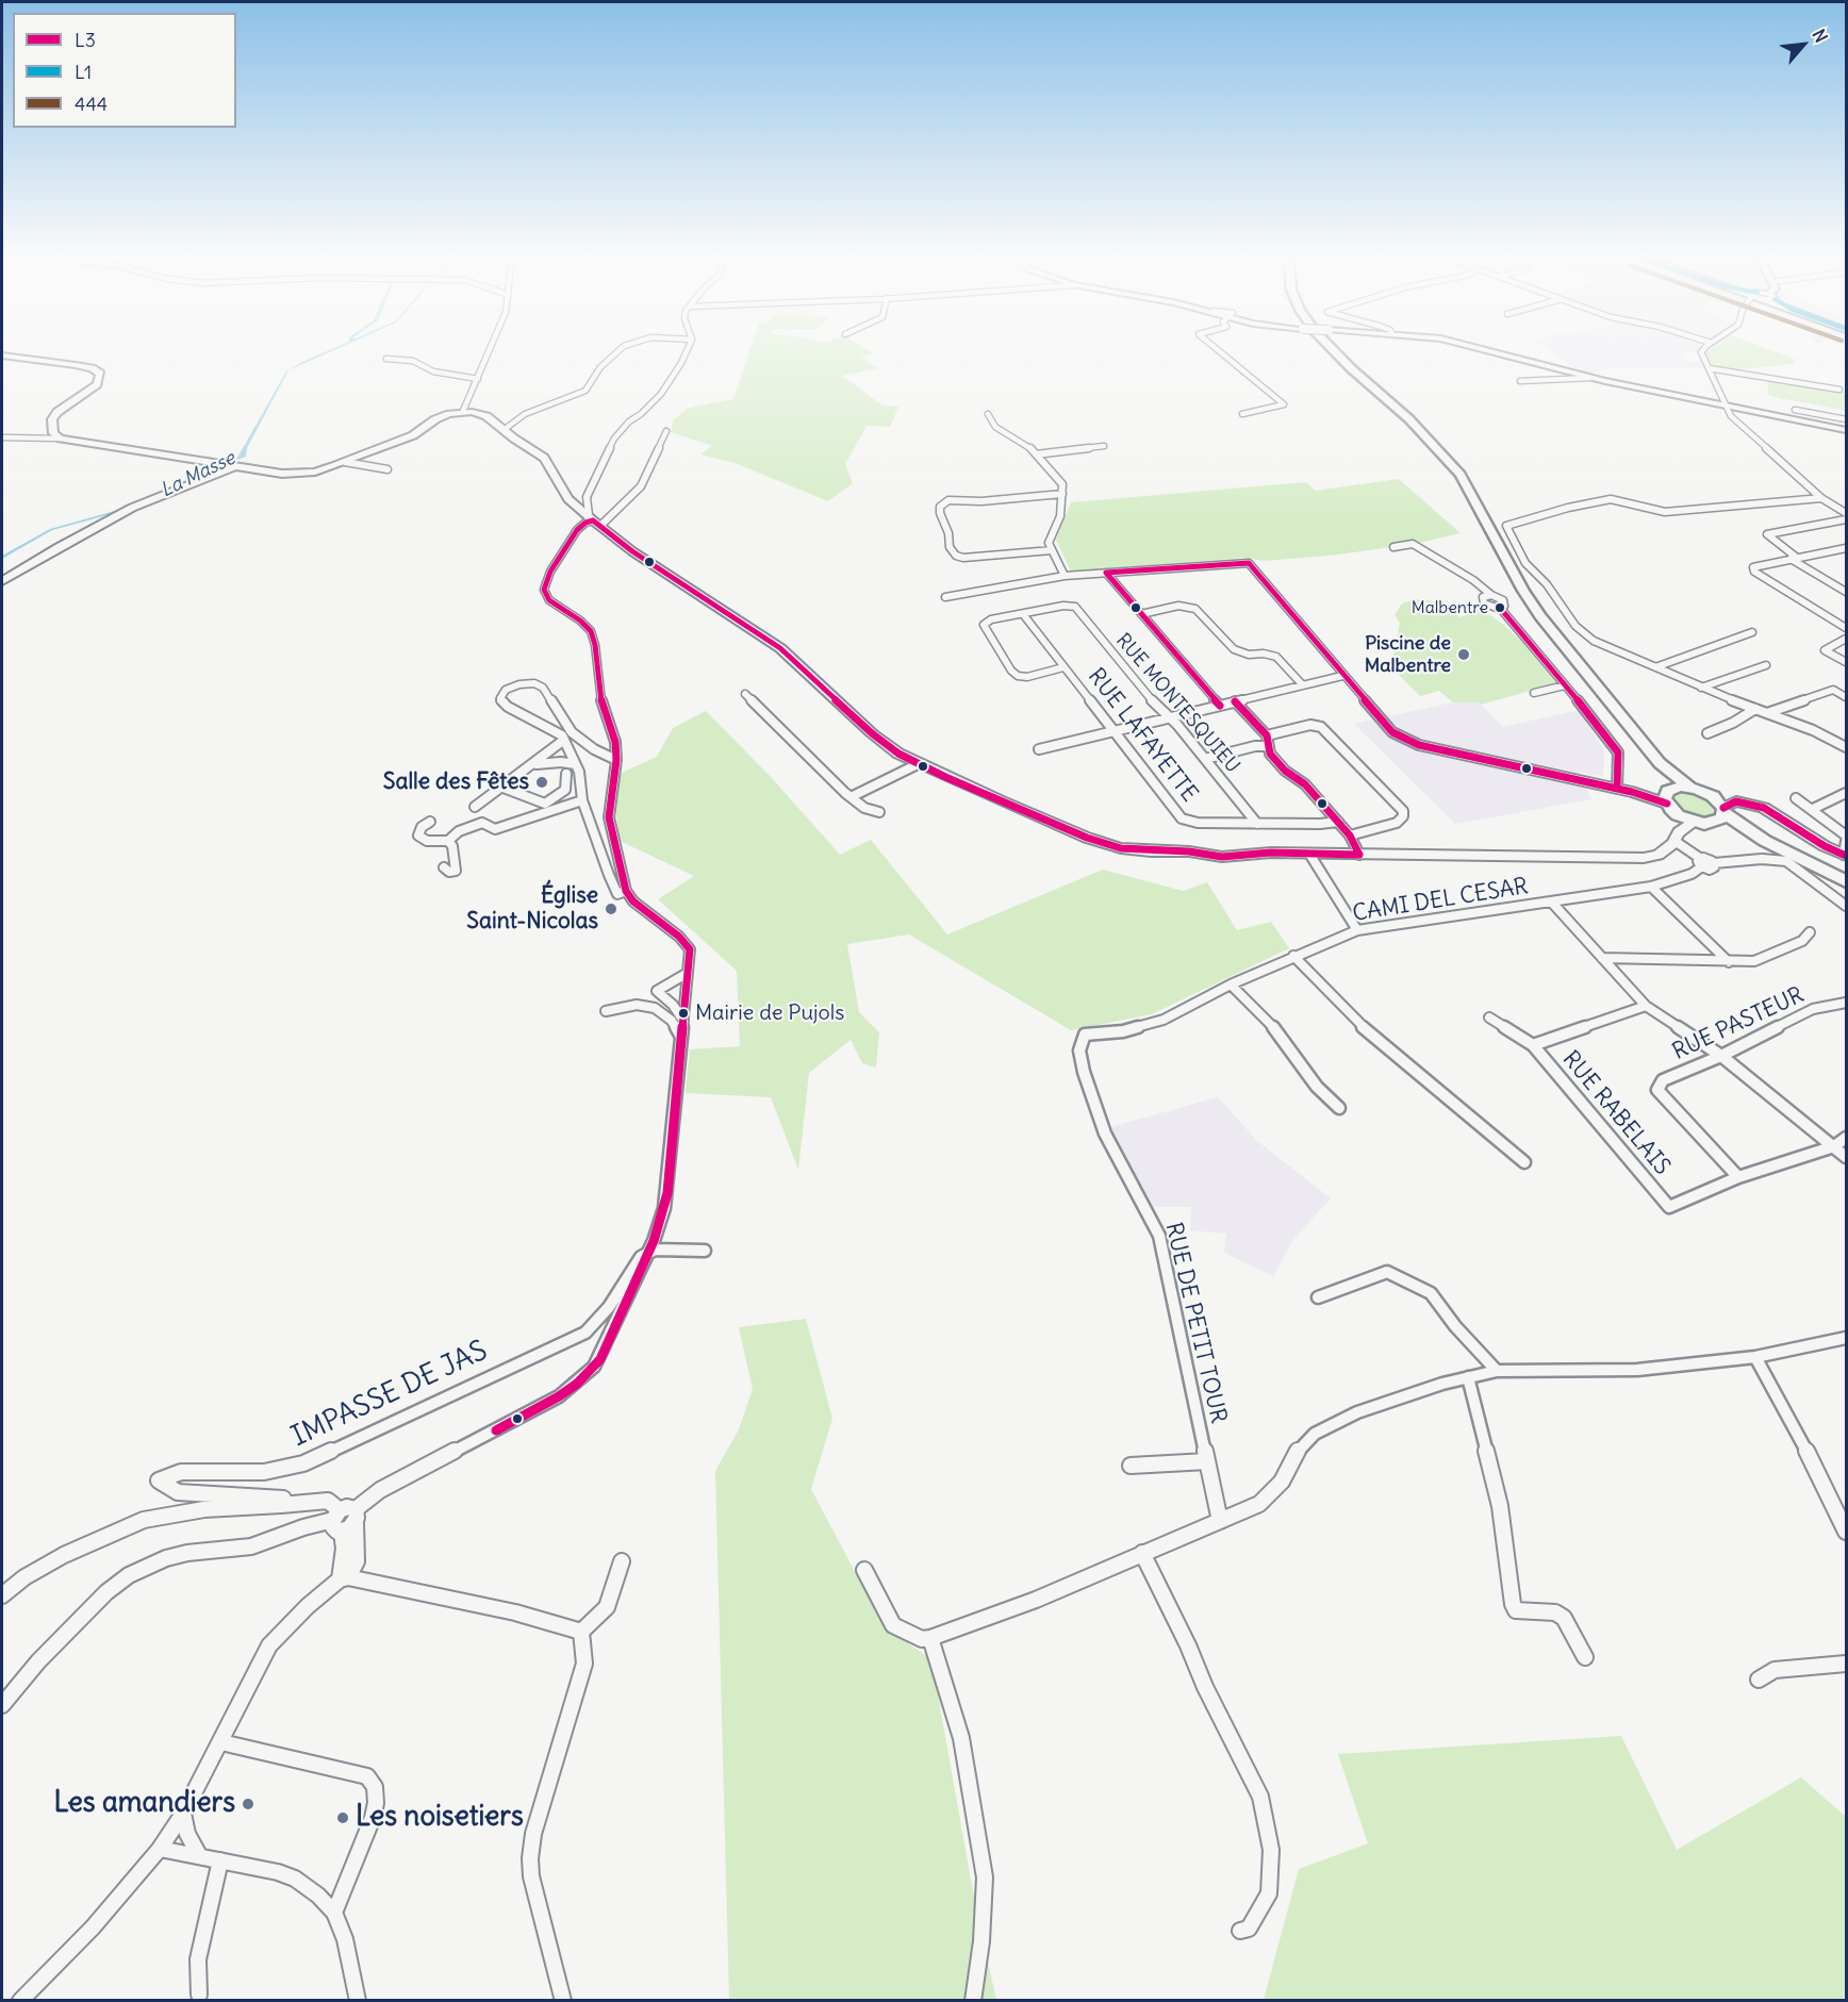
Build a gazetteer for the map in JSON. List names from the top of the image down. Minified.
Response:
{"streets":{"street":["RUE MONTESQUIEU","RUE LAFAYETTE","CAMI DEL CESAR","RUE PASTEUR","RUE RABELAIS","RUE DE PETIT TOUR","IMPASSE DE JAS"]},"crossings":[["RUE MONTESQUIEU","RUE LAFAYETTE"],["CAMI DEL CESAR","RUE DE PETIT TOUR"],["RUE PASTEUR","RUE RABELAIS"]],"water":["La Masse"],"places":["Malbentre","Piscine de Malbentre","Salle des Fêtes","Église Saint-Nicolas","Mairie de Pujols","Les amandiers","Les noisetiers"],"lines":["transit line L3"],"legend":["L3","L1","444"],"north":"top right"}
